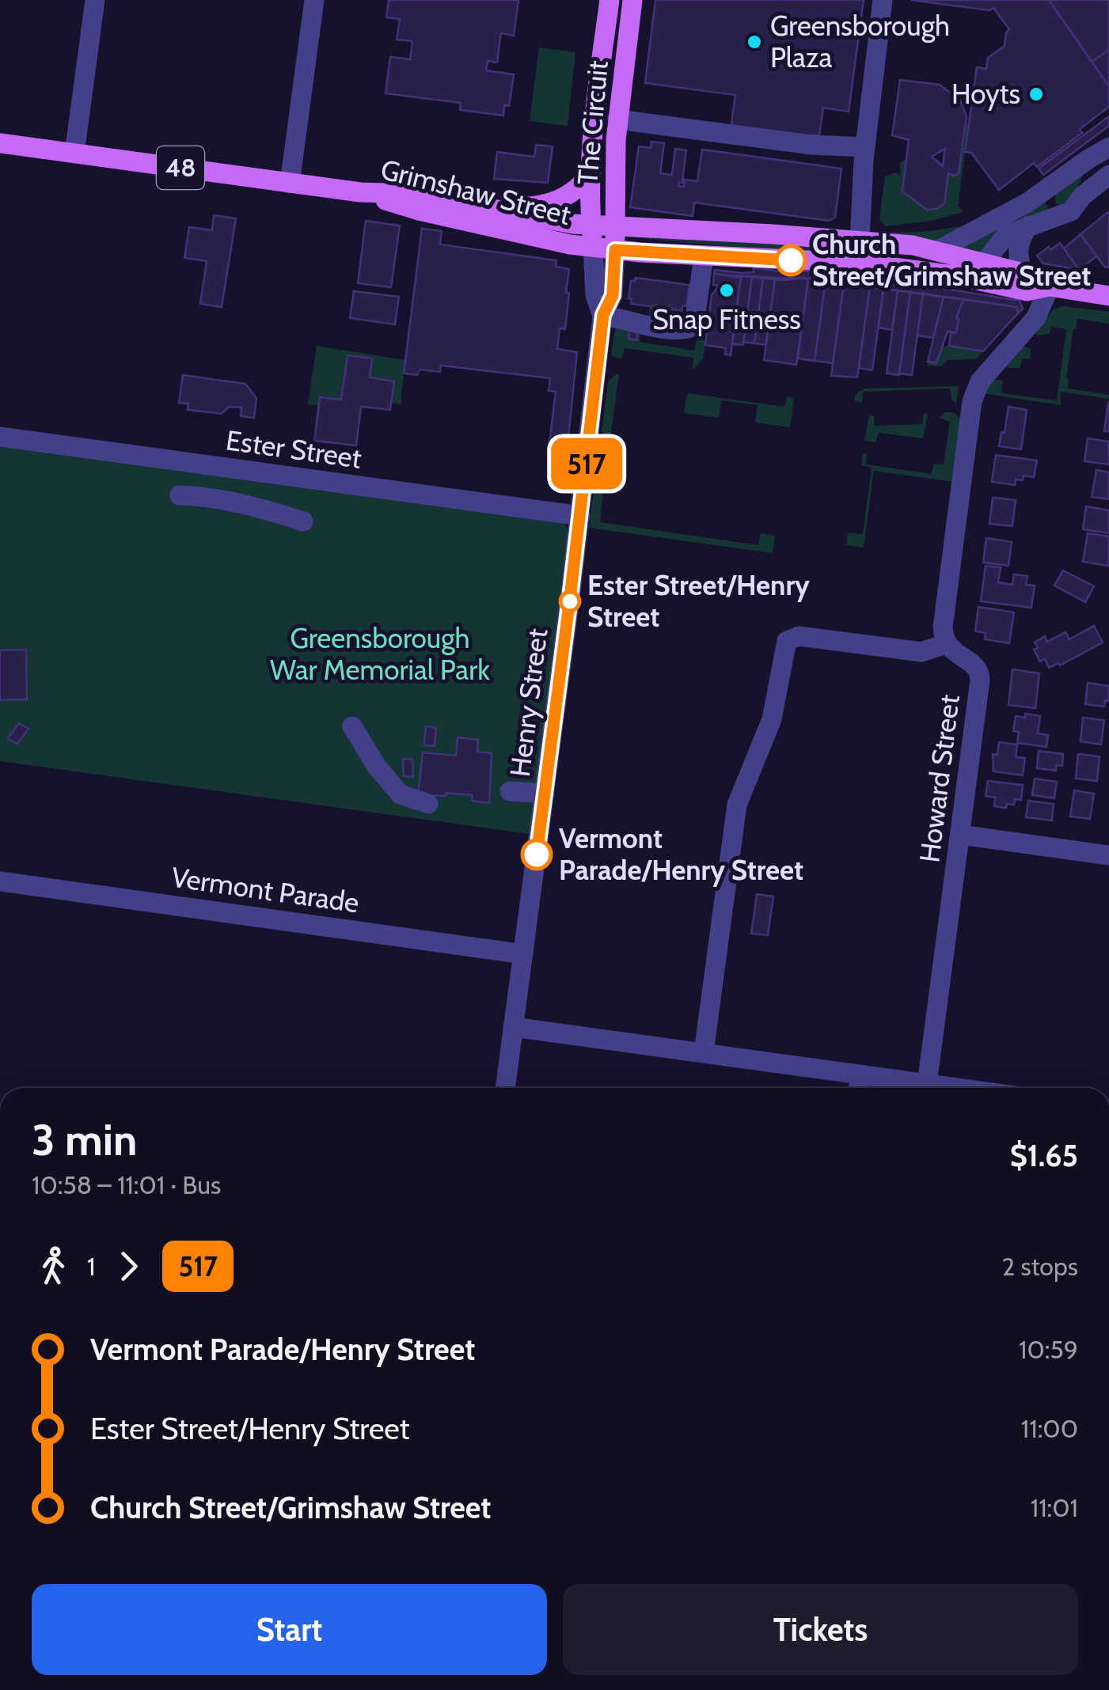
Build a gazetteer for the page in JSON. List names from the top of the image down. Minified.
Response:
{"streets":{"main road":["The Circuit","48","Grimshaw Street"],"street":["Ester Street","Henry Street","Howard Street","Vermont Parade"]},"crossings":[["The Circuit","Grimshaw Street"],["The Circuit","Henry Street"],["Grimshaw Street","Henry Street"],["Ester Street","Henry Street"],["Henry Street","Vermont Parade"]],"parks":["Greensborough War Memorial Park"],"places":["Greensborough Plaza","Hoyts","Church Street/Grimshaw Street","Snap Fitness","Ester Street/Henry Street","Vermont Parade/Henry Street"],"lines":["bus line 517"],"page":{"on_map":"517","heading":["3 min","10:58 – 11:01 · Bus","$1.65"],"legs":["1","517","2 stops"],"list":[{"name":"Vermont Parade/Henry Street","value":"10:59"},{"name":"Ester Street/Henry Street","value":"11:00"},{"name":"Church Street/Grimshaw Street","value":"11:01"}],"buttons":["Start","Tickets"]}}
